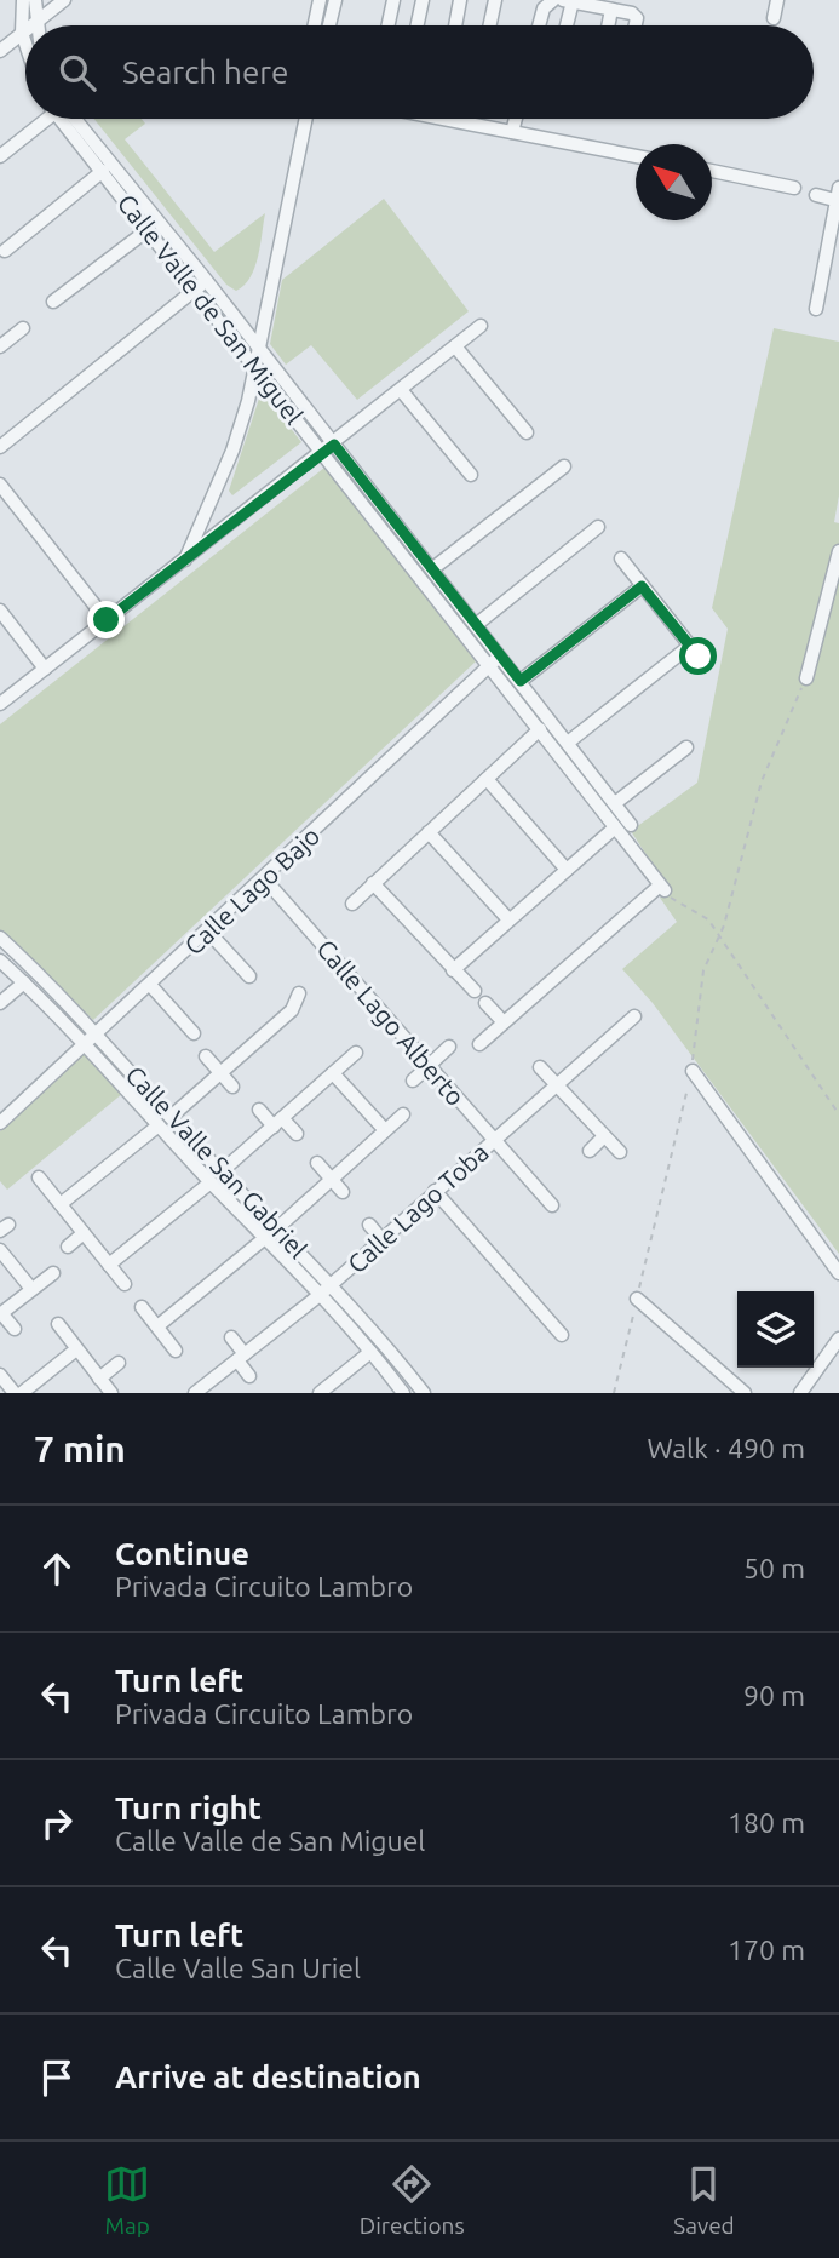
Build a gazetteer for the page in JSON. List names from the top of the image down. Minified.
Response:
{"streets":{"street":["Calle Valle de San Miguel","Calle Lago Bajo","Calle Lago Alberto","Calle Valle San Gabriel","Calle Lago Toba"]},"crossings":[["Calle Valle de San Miguel","Calle Lago Bajo"],["Calle Lago Bajo","Calle Lago Alberto"],["Calle Lago Bajo","Calle Valle San Gabriel"],["Calle Lago Alberto","Calle Lago Toba"],["Calle Valle San Gabriel","Calle Lago Toba"]],"north":"top left","page":{"search":"Search here","heading":["7 min","Walk · 490 m"],"list":[["Continue","Privada Circuito Lambro","50 m"],["Turn left","Privada Circuito Lambro","90 m"],["Turn right","Calle Valle de San Miguel","180 m"],["Turn left","Calle Valle San Uriel","170 m"],"Arrive at destination"],"nav":["Map","Directions","Saved"]}}
